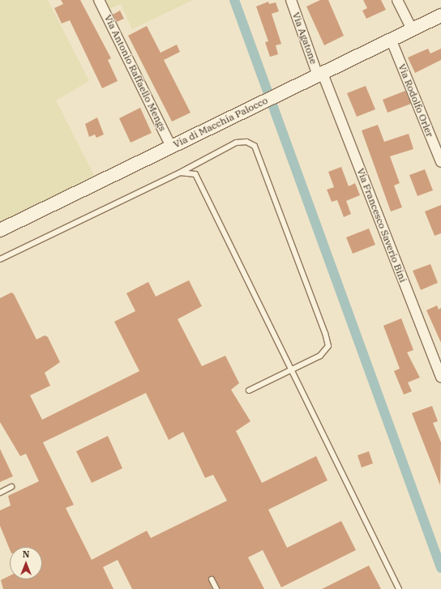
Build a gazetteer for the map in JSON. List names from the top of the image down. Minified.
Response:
{"streets":{"street":["Via Agatone","Via Antonio Raffaello Mengs","Via Rodolfo Orler","Via di Macchia Palocco","Via Francesco Saverio Bini"]},"crossings":[["Via Agatone","Via di Macchia Palocco"],["Via Agatone","Via Francesco Saverio Bini"],["Via Antonio Raffaello Mengs","Via di Macchia Palocco"],["Via Rodolfo Orler","Via di Macchia Palocco"],["Via di Macchia Palocco","Via Francesco Saverio Bini"]],"north":"top"}
